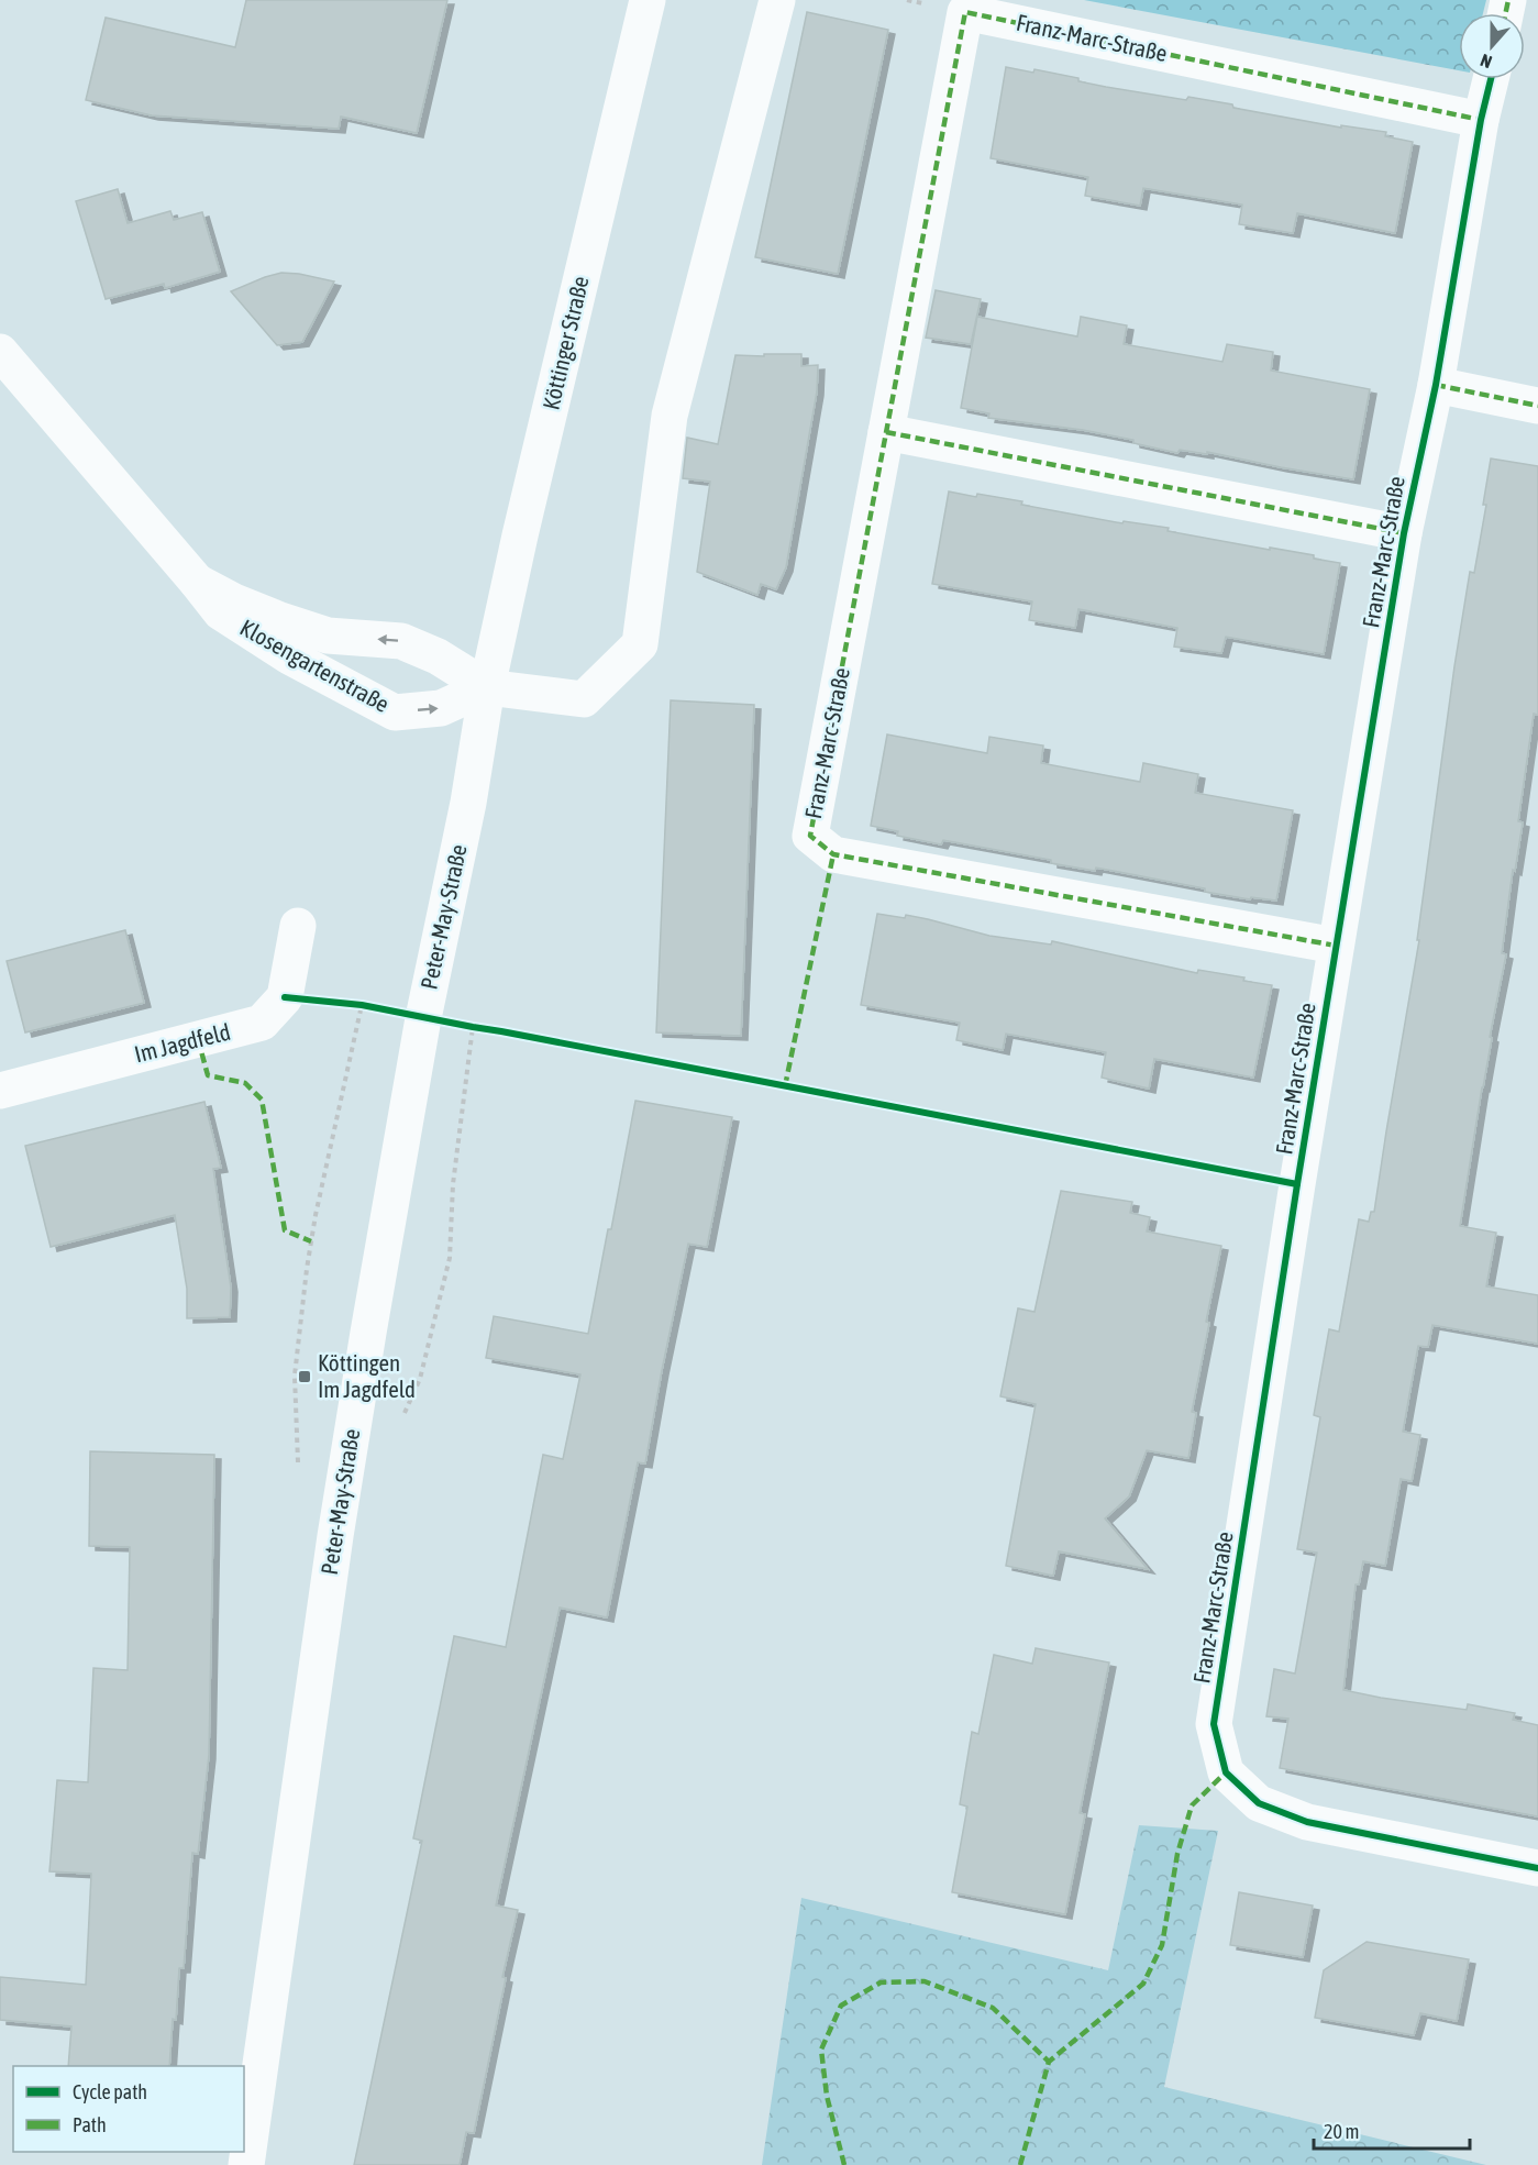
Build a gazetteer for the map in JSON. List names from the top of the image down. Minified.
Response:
{"streets":{"street":["Franz-Marc-Straße","Köttinger Straße","Klosengartenstraße","Peter-May-Straße","Im Jagdfeld"]},"crossings":[["Köttinger Straße","Klosengartenstraße"],["Köttinger Straße","Peter-May-Straße"],["Klosengartenstraße","Peter-May-Straße"]],"places":{"transit":["Köttingen Im Jagdfeld"]},"legend":["Cycle path","Path"],"scale_bar":"20 m","north":"bottom"}
